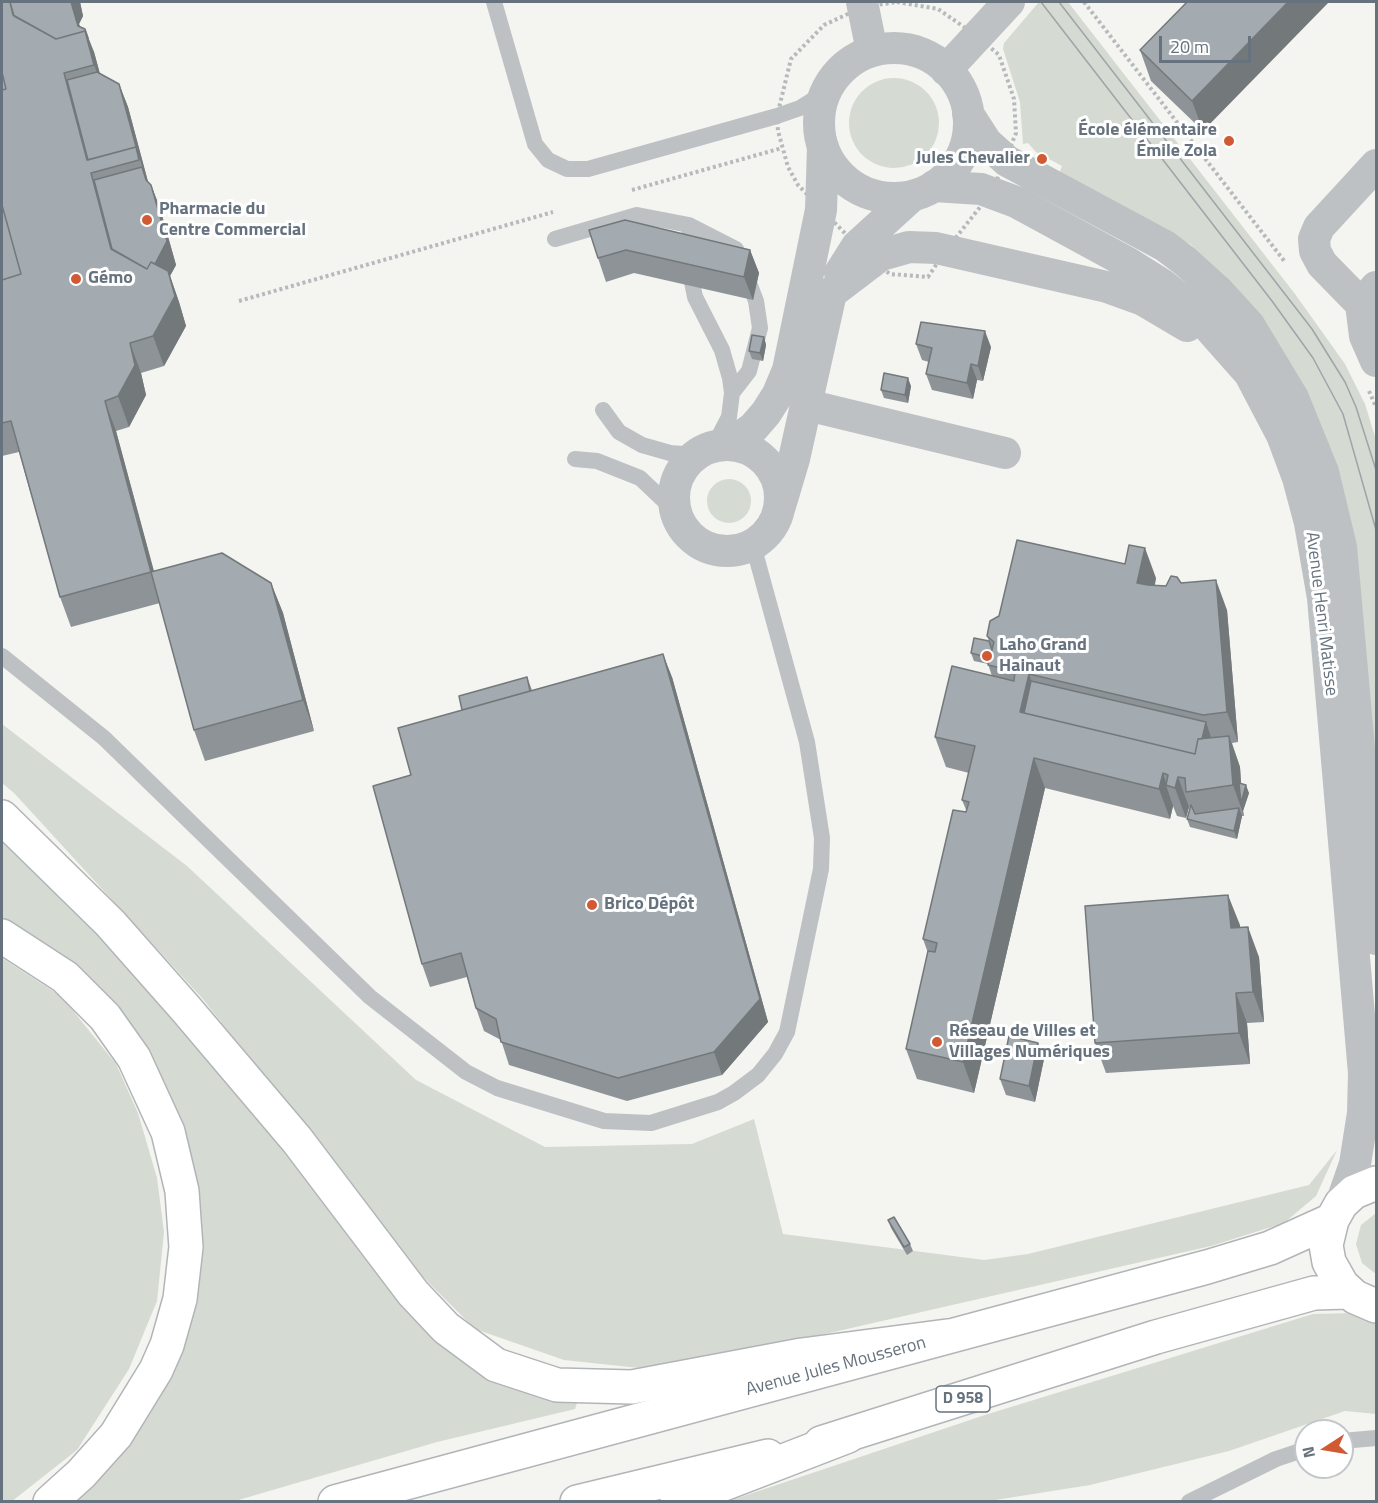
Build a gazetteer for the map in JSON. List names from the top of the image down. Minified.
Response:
{"streets":{"main road":["Avenue Jules Mousseron","D 958"],"street":["Avenue Henri Matisse"]},"crossings":[["Avenue Henri Matisse","Avenue Jules Mousseron"]],"places":["École élémentaire Émile Zola","Jules Chevalier","Pharmacie du Centre Commercial","Gémo","Laho Grand Hainaut","Brico Dépôt","Réseau de Villes et Villages Numériques"],"scale_bar":"20 m","north":"left"}
